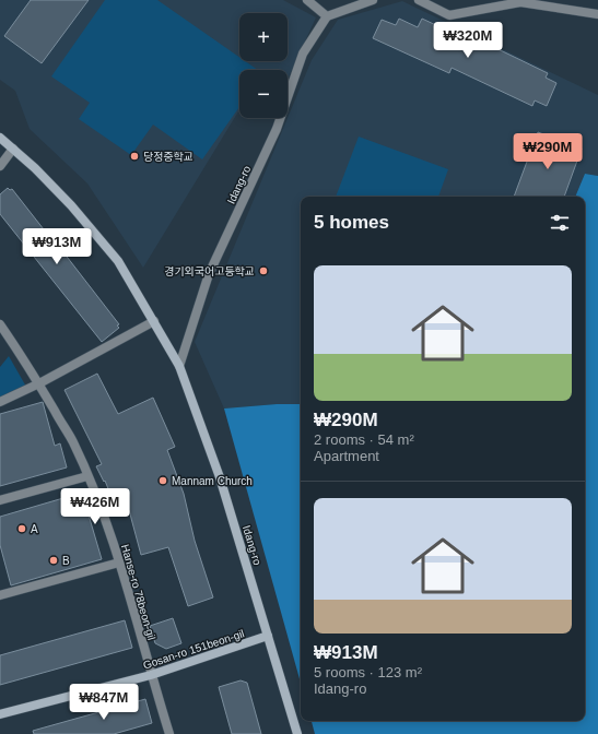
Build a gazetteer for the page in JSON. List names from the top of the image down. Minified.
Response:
{"streets":{"street":["Idang-ro","Hanse-ro 78beon-gil","Gosan-ro 151beon-gil"]},"crossings":[["Idang-ro","Gosan-ro 151beon-gil"],["Hanse-ro 78beon-gil","Gosan-ro 151beon-gil"]],"places":["당정중학교","경기외국어고등학교","Mannam Church","A","B"],"page":{"map_buttons":["+","−"],"price":["₩320M","₩290M","₩913M","₩426M","₩847M"],"heading":"5 homes","list":[{"name":"₩290M","note":"2 rooms · 54 m² · Apartment"},{"name":"₩913M","note":"5 rooms · 123 m² · Idang-ro"}]}}
